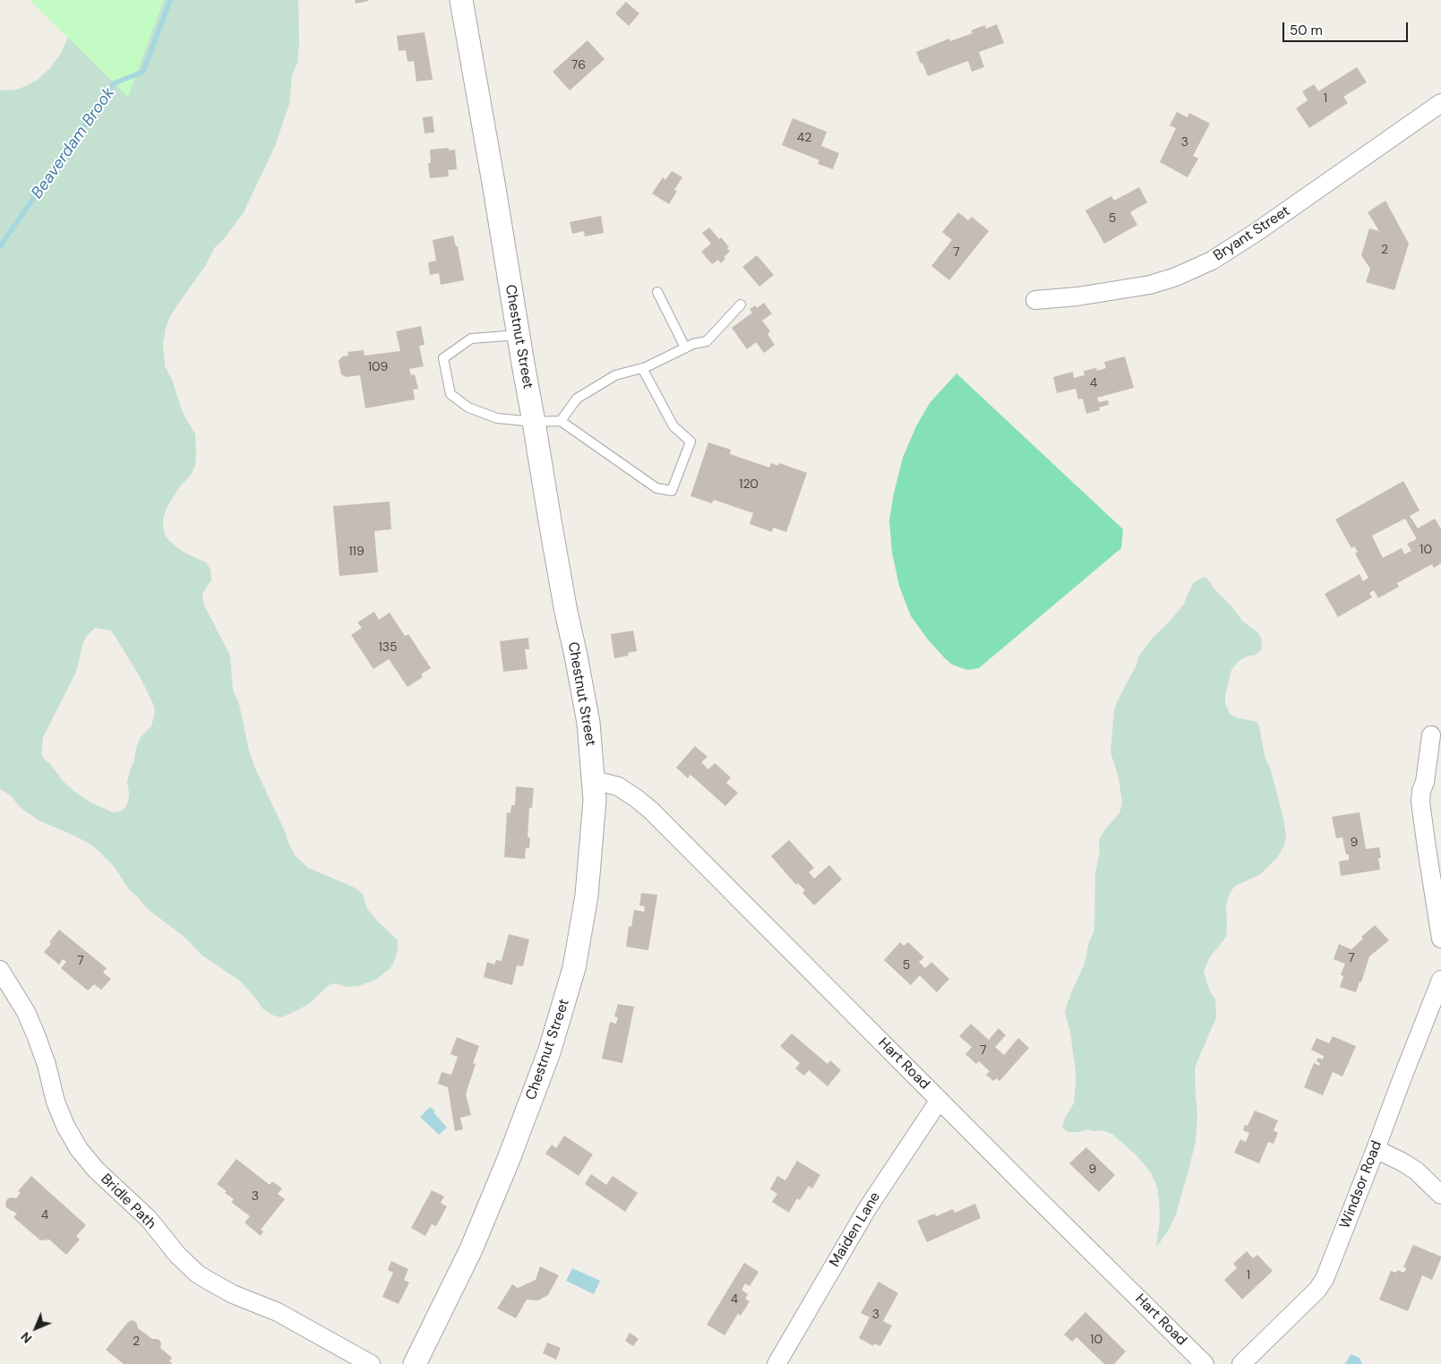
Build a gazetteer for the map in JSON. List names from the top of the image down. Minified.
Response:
{"streets":{"street":["Bryant Street","Chestnut Street","Hart Road","Windsor Road","Bridle Path","Maiden Lane"]},"crossings":[["Chestnut Street","Hart Road"],["Hart Road","Maiden Lane"]],"water":["Beaverdam Brook"],"house_numbers":["76","1","42","3","5","2","7","109","4","120","10","119","135","9","7","7","5","7","9","3","4","1","4","3","10","2"],"scale_bar":"50 m","north":"bottom left"}
